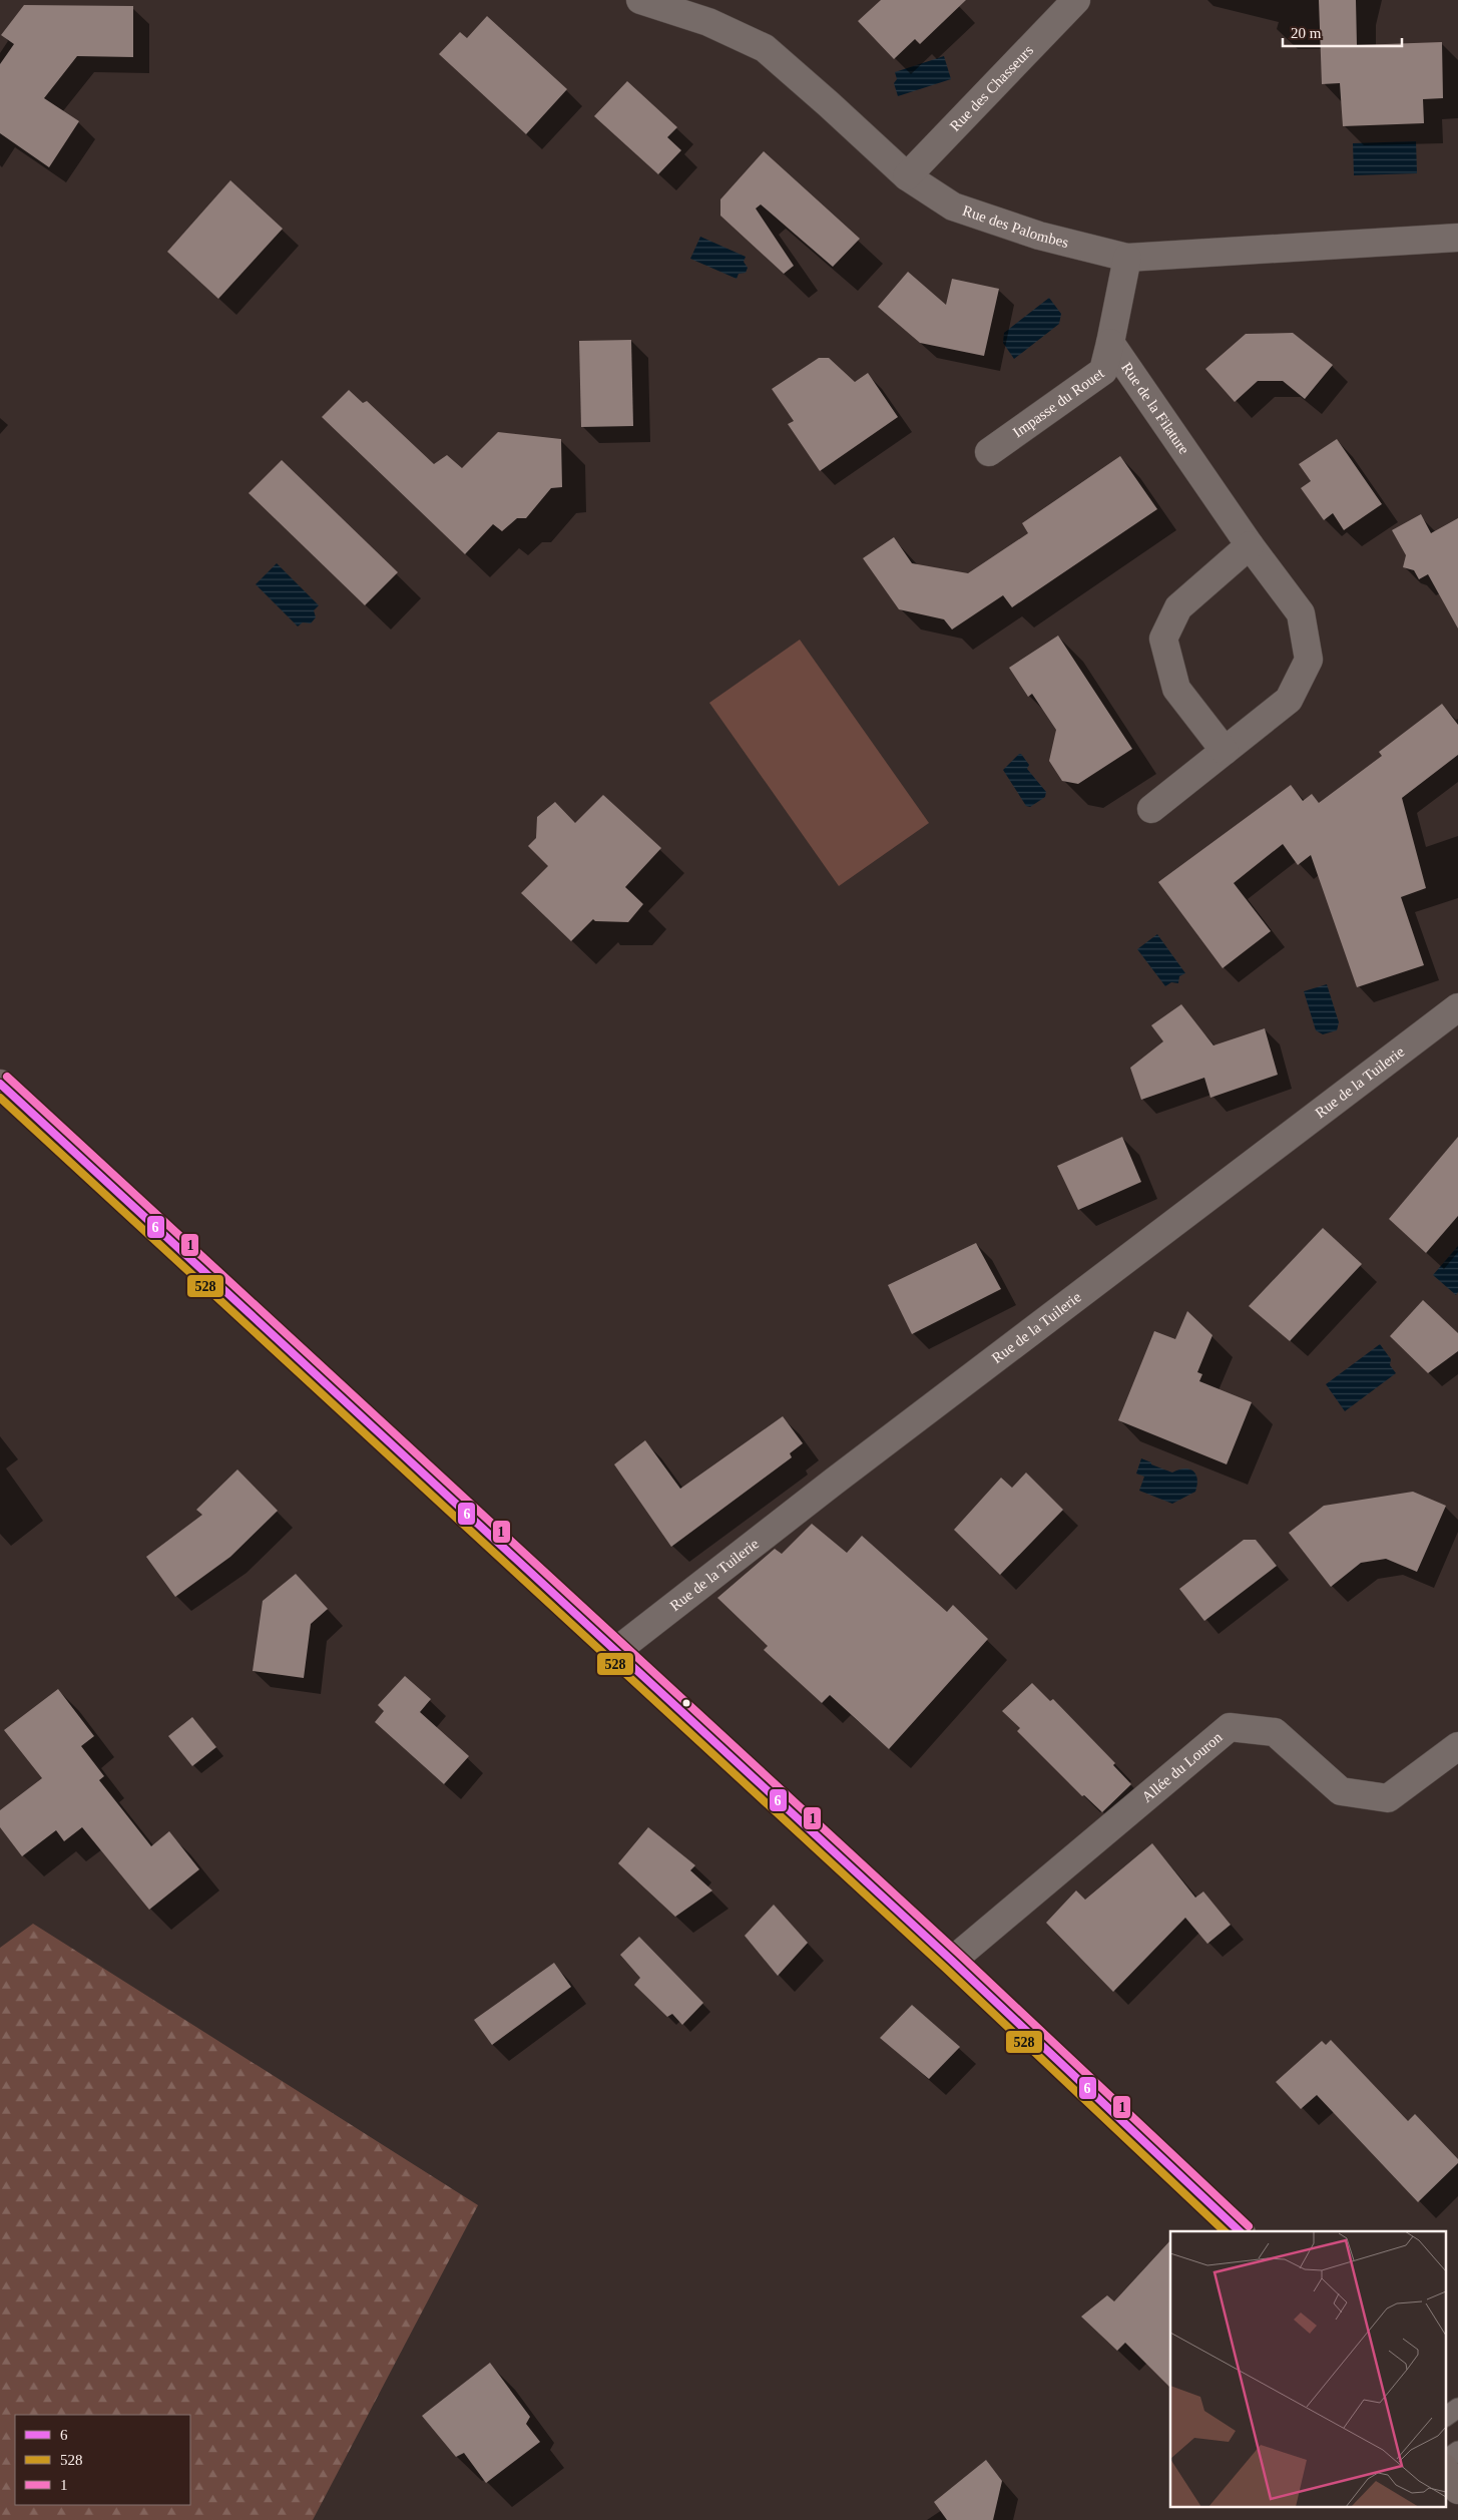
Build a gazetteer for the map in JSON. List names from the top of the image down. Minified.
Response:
{"streets":{"street":["Rue des Chasseurs","Rue des Palombes","Impasse du Rouet","Rue de la Filature","Rue de la Tuilerie","Allée du Louron"]},"crossings":[["Rue des Chasseurs","Rue des Palombes"],["Impasse du Rouet","Rue de la Filature"]],"lines":["transit line 1","transit line 6","transit line 528"],"legend":["6","528","1"],"scale_bar":"20 m"}
